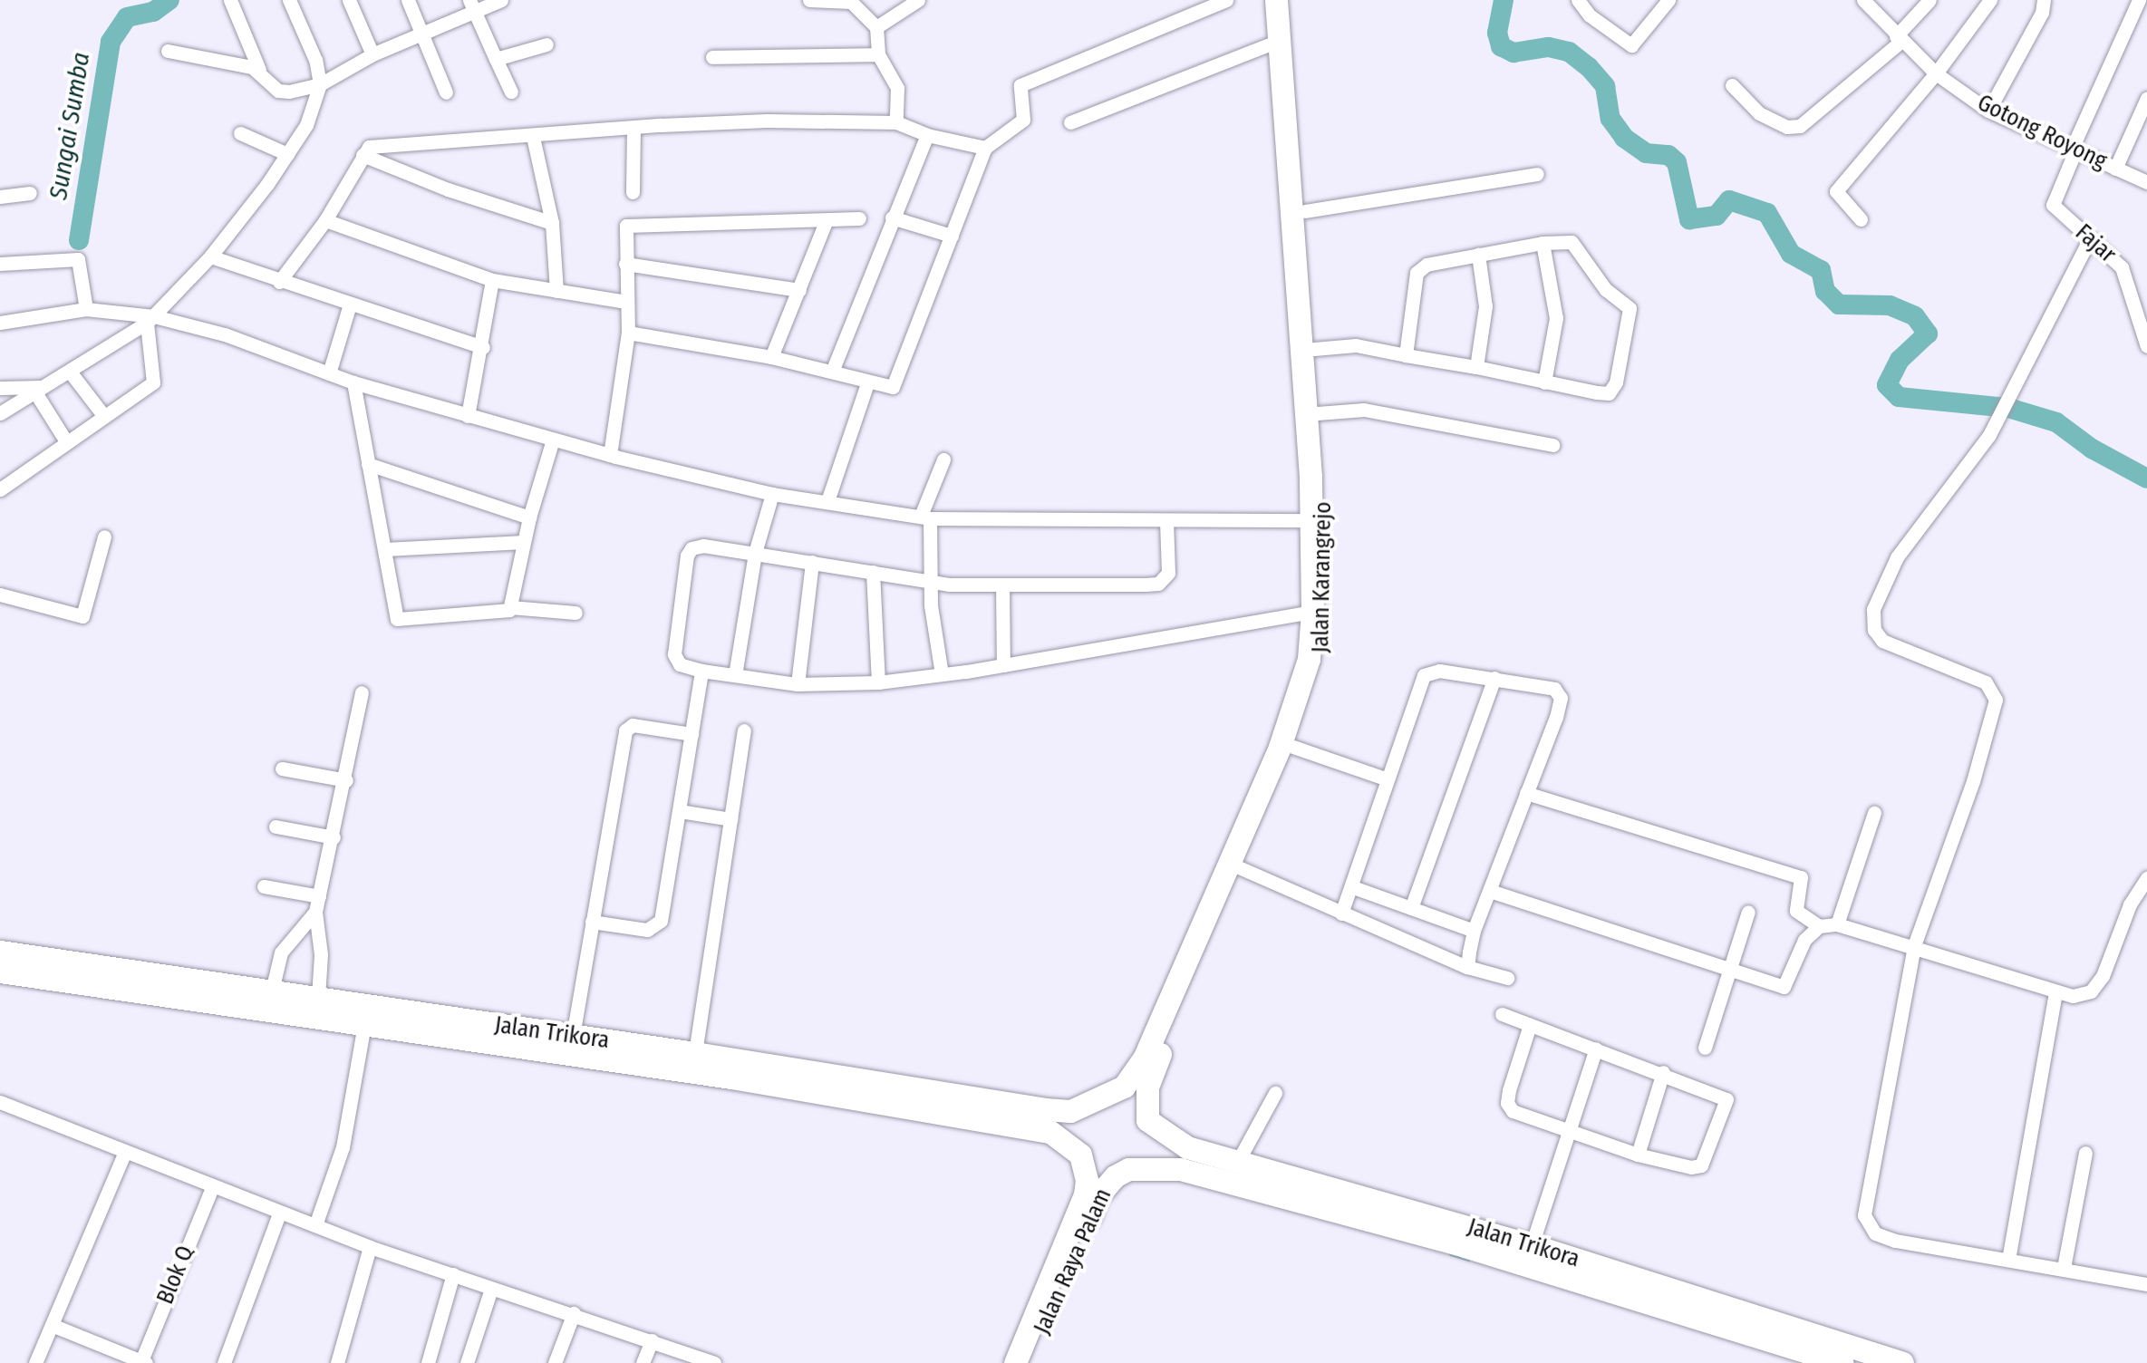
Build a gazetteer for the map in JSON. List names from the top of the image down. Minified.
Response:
{"streets":{"main road":["Jalan Karangrejo","Jalan Trikora","Jalan Raya Palam"],"street":["Gotong Royong","Fajar","Blok Q"]},"crossings":[["Gotong Royong","Fajar"],["Jalan Karangrejo","Jalan Trikora"],["Jalan Karangrejo","Jalan Raya Palam"],["Jalan Trikora","Jalan Raya Palam"]],"water":["Sungai Sumba"]}
